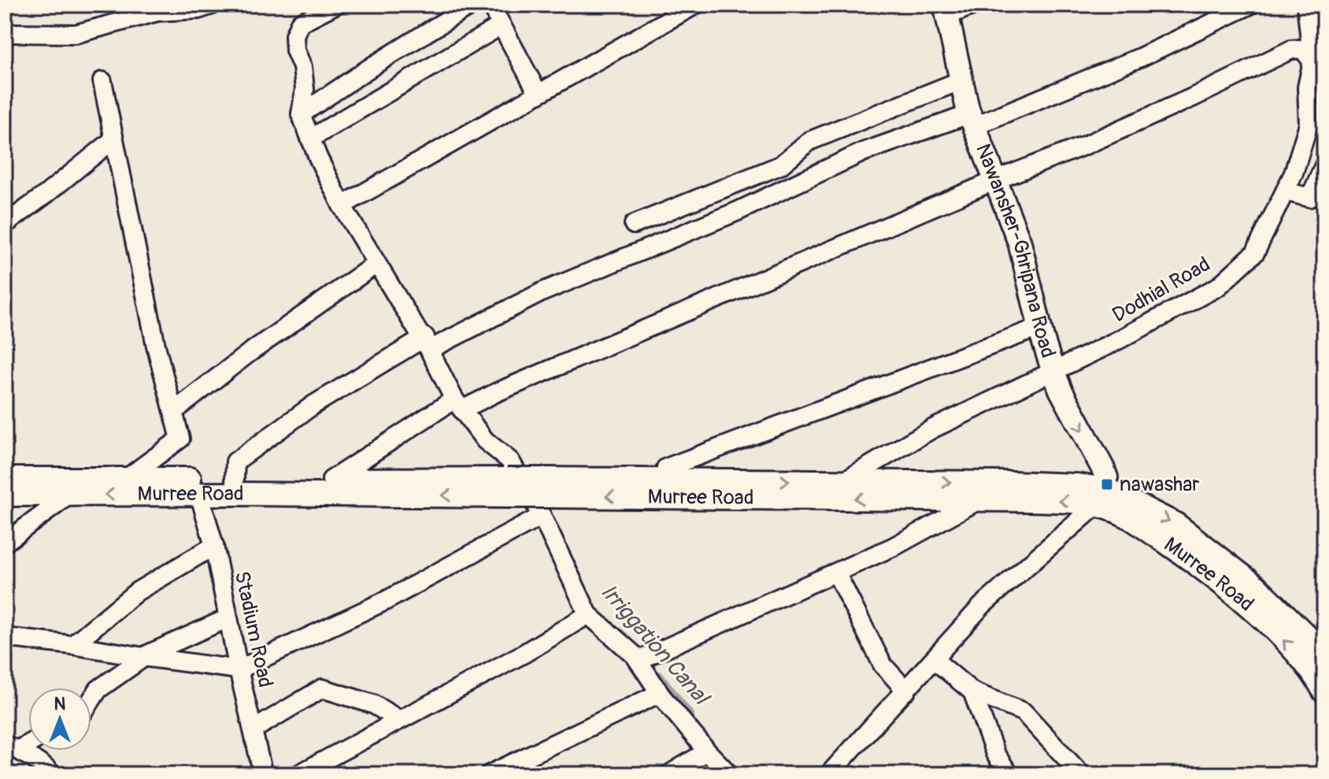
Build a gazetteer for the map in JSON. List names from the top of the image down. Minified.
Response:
{"streets":{"main road":["Nawansher-Ghripana Road","Murree Road"],"street":["Dodhial Road","Stadium Road"]},"crossings":[["Nawansher-Ghripana Road","Dodhial Road"],["Nawansher-Ghripana Road","Murree Road"],["Dodhial Road","Murree Road"],["Murree Road","Stadium Road"]],"water":["Irriggation Canal"],"places":{"transit":["nawashar"]},"north":"top"}
